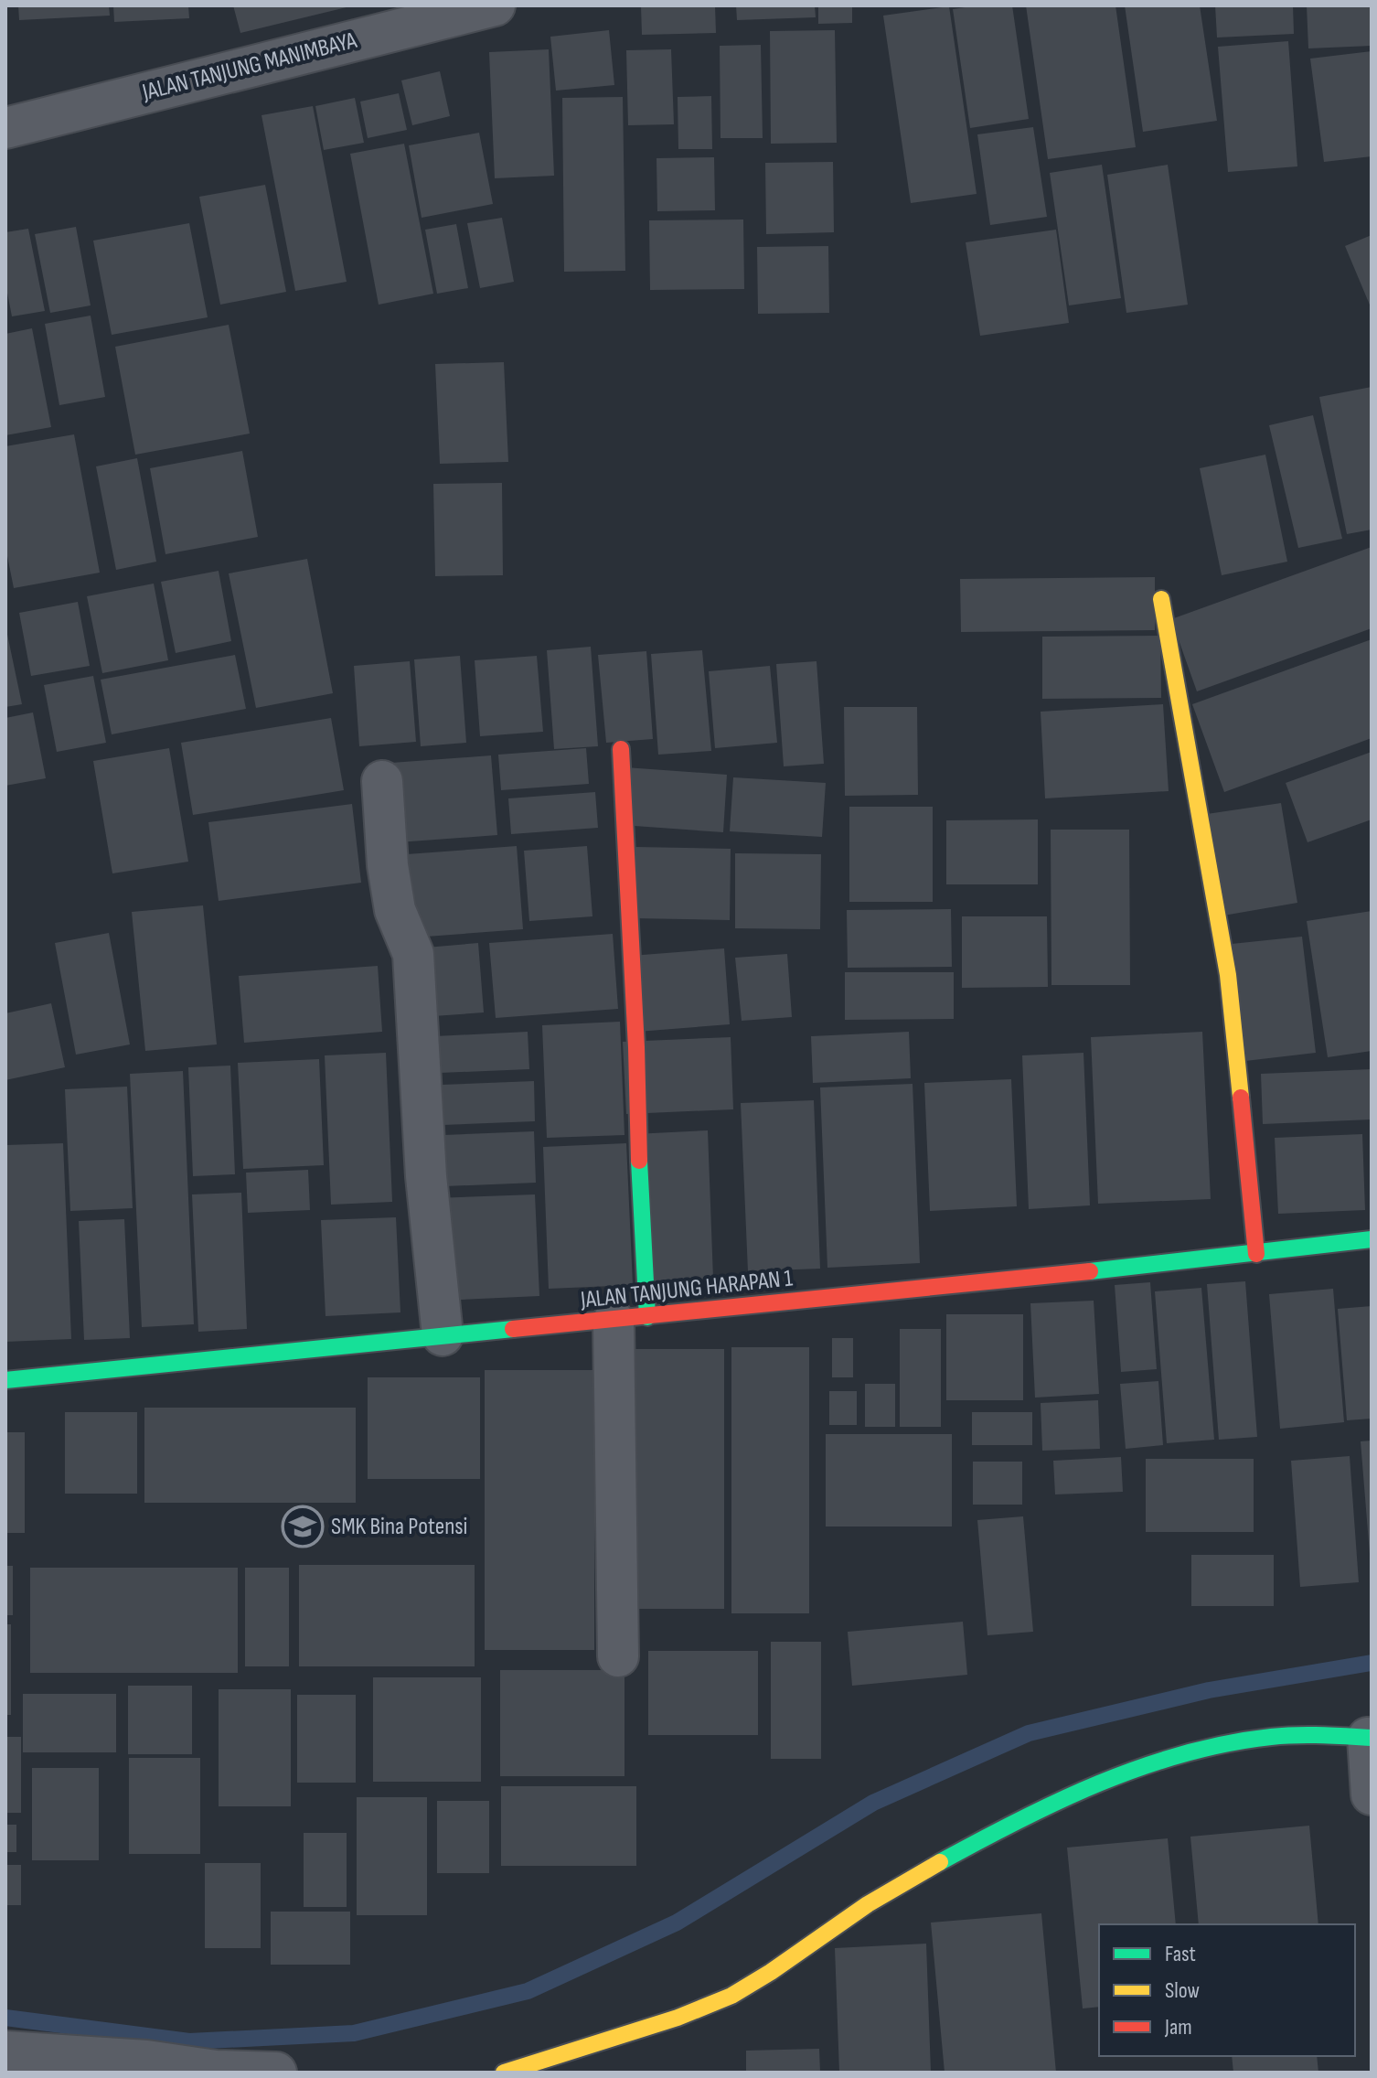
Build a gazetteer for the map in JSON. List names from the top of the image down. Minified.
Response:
{"streets":{"street":["JALAN TANJUNG MANIMBAYA","JALAN TANJUNG HARAPAN 1"]},"places":{"school or university":["SMK Bina Potensi"]},"legend":["Fast","Slow","Jam"]}
